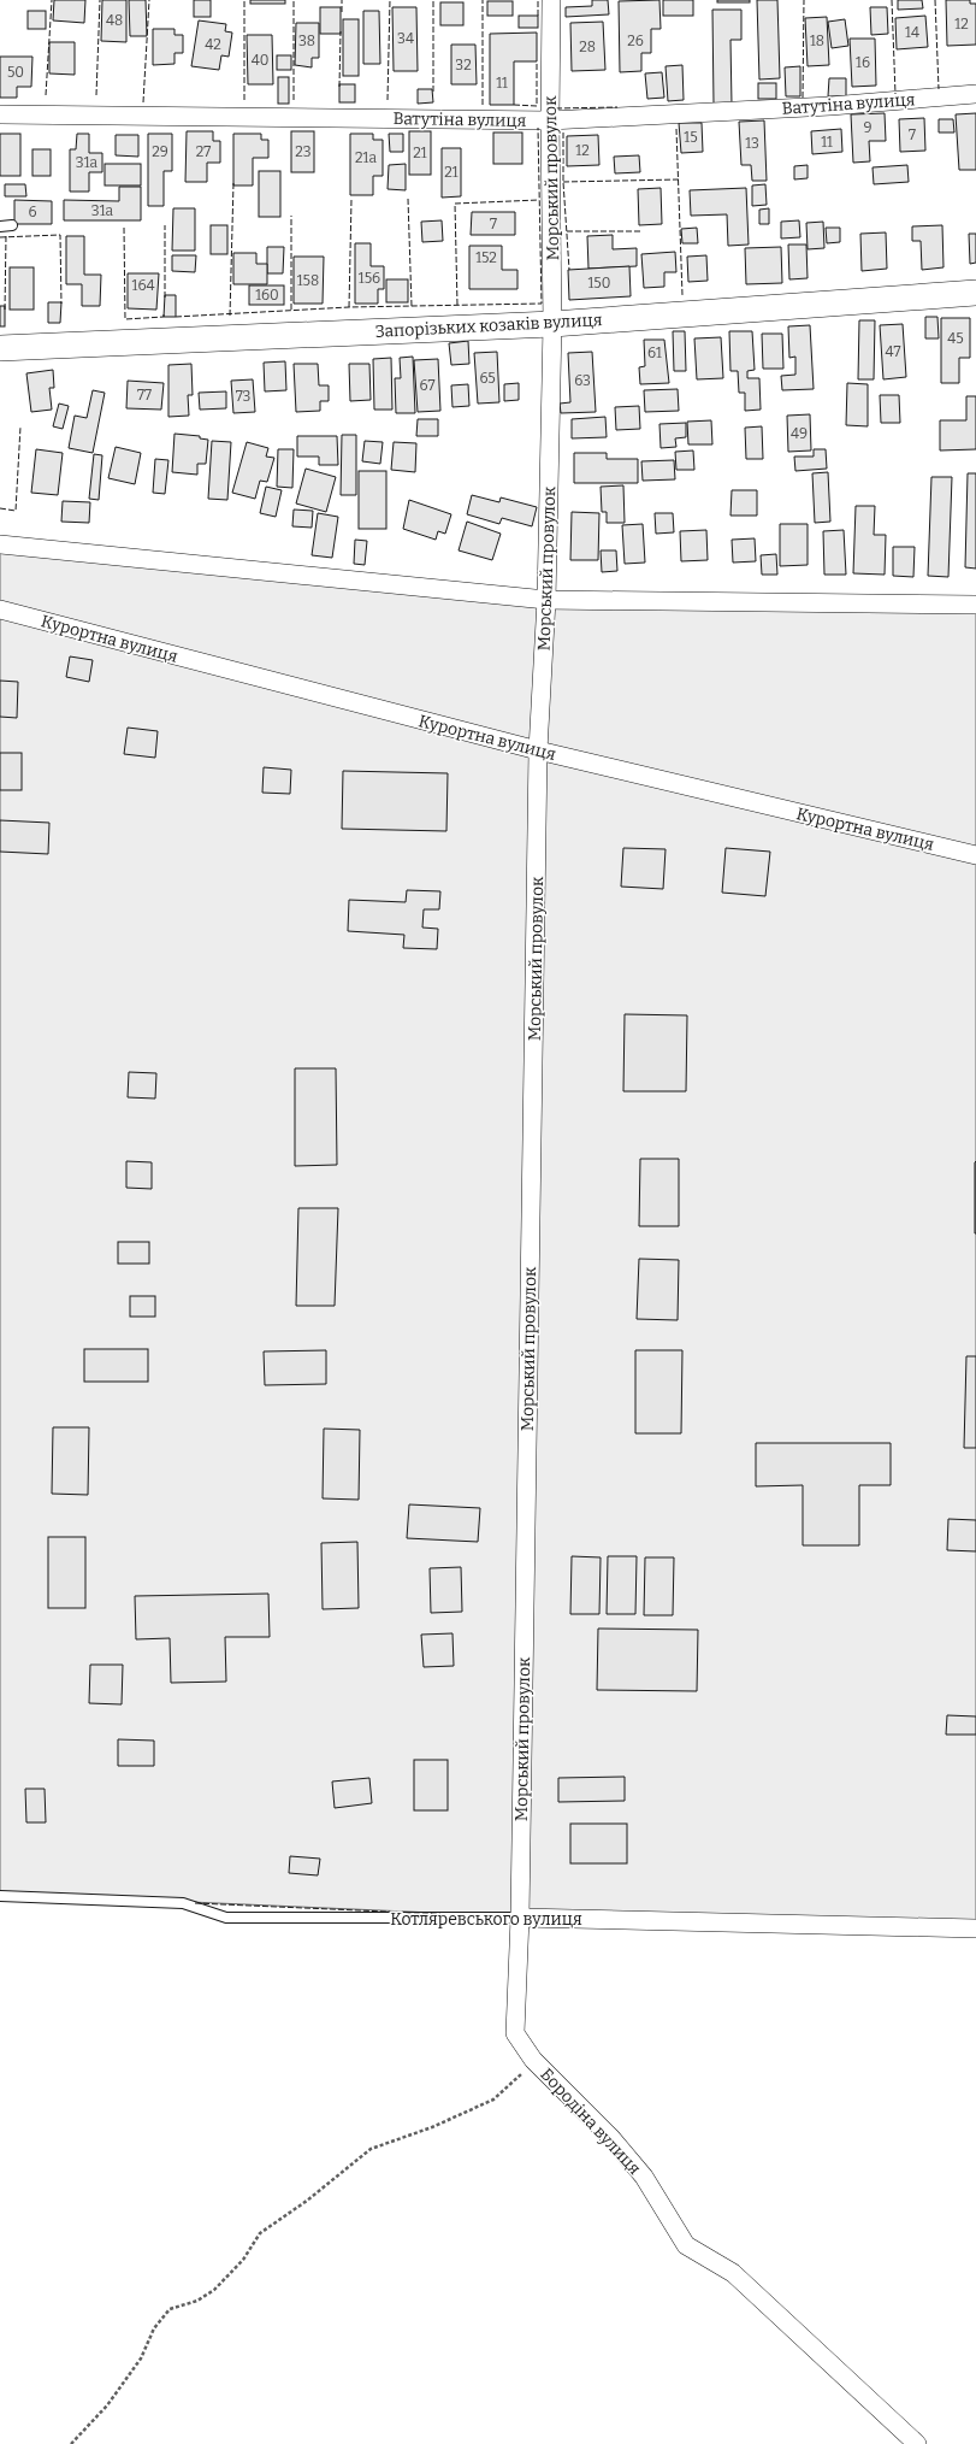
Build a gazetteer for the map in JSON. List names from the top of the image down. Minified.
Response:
{"streets":{"main road":["Запорізьких козаків вулиця"],"street":["Ватутіна вулиця","Морський провулок","Курортна вулиця","Котляревського вулиця","Бородіна вулиця"]},"crossings":[["Ватутіна вулиця","Морський провулок"],["Морський провулок","Запорізьких козаків вулиця"],["Морський провулок","Курортна вулиця"],["Морський провулок","Котляревського вулиця"],["Морський провулок","Бородіна вулиця"],["Котляревського вулиця","Бородіна вулиця"]],"house_numbers":["48","12","14","34","38","26","18","42","28","40","16","32","50","11","9","7","15","11","13","12","29","27","23","21","21а","31а","21","31а","6","7","152","156","158","150","164","160","45","47","61","65","63","67","77","73","49"]}
